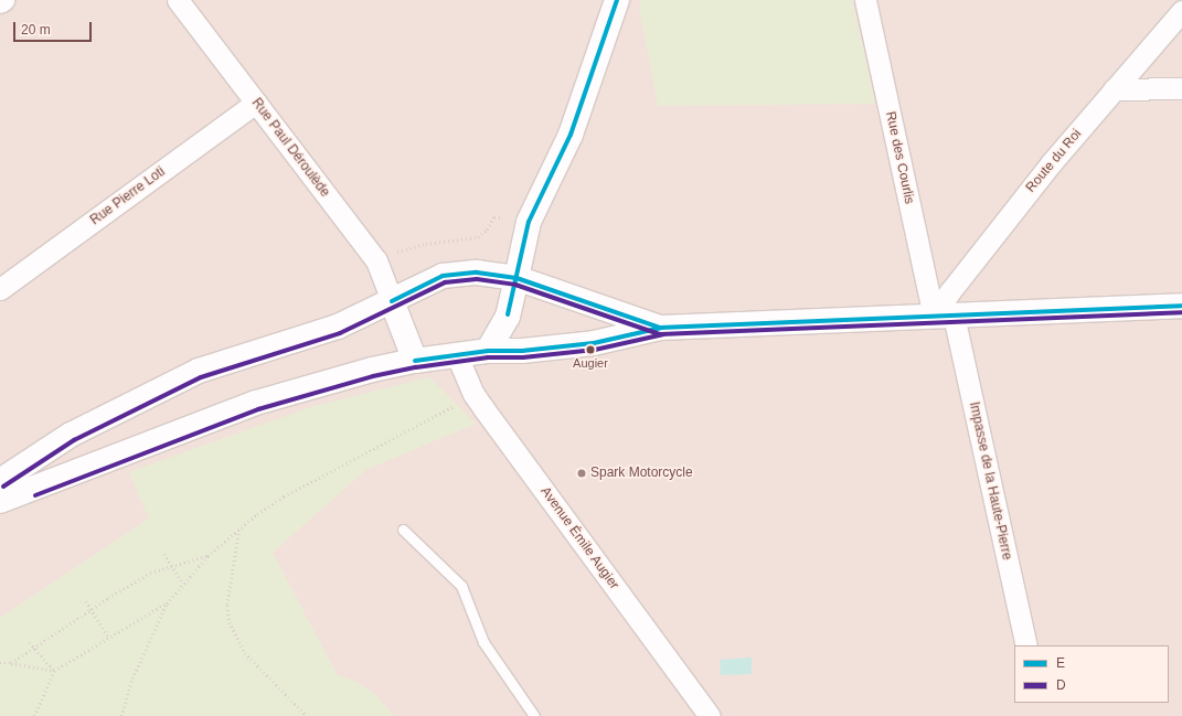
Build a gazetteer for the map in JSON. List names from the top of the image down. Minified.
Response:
{"streets":{"street":["Rue Paul Déroulède","Rue des Courlis","Route du Roi","Rue Pierre Loti","Impasse de la Haute-Pierre","Avenue Émile Augier"]},"crossings":[["Rue Paul Déroulède","Rue Pierre Loti"],["Rue des Courlis","Route du Roi"],["Rue des Courlis","Impasse de la Haute-Pierre"],["Route du Roi","Impasse de la Haute-Pierre"]],"places":["Augier","Spark Motorcycle"],"lines":["transit line E","transit line D"],"legend":["E","D"],"scale_bar":"20 m"}
